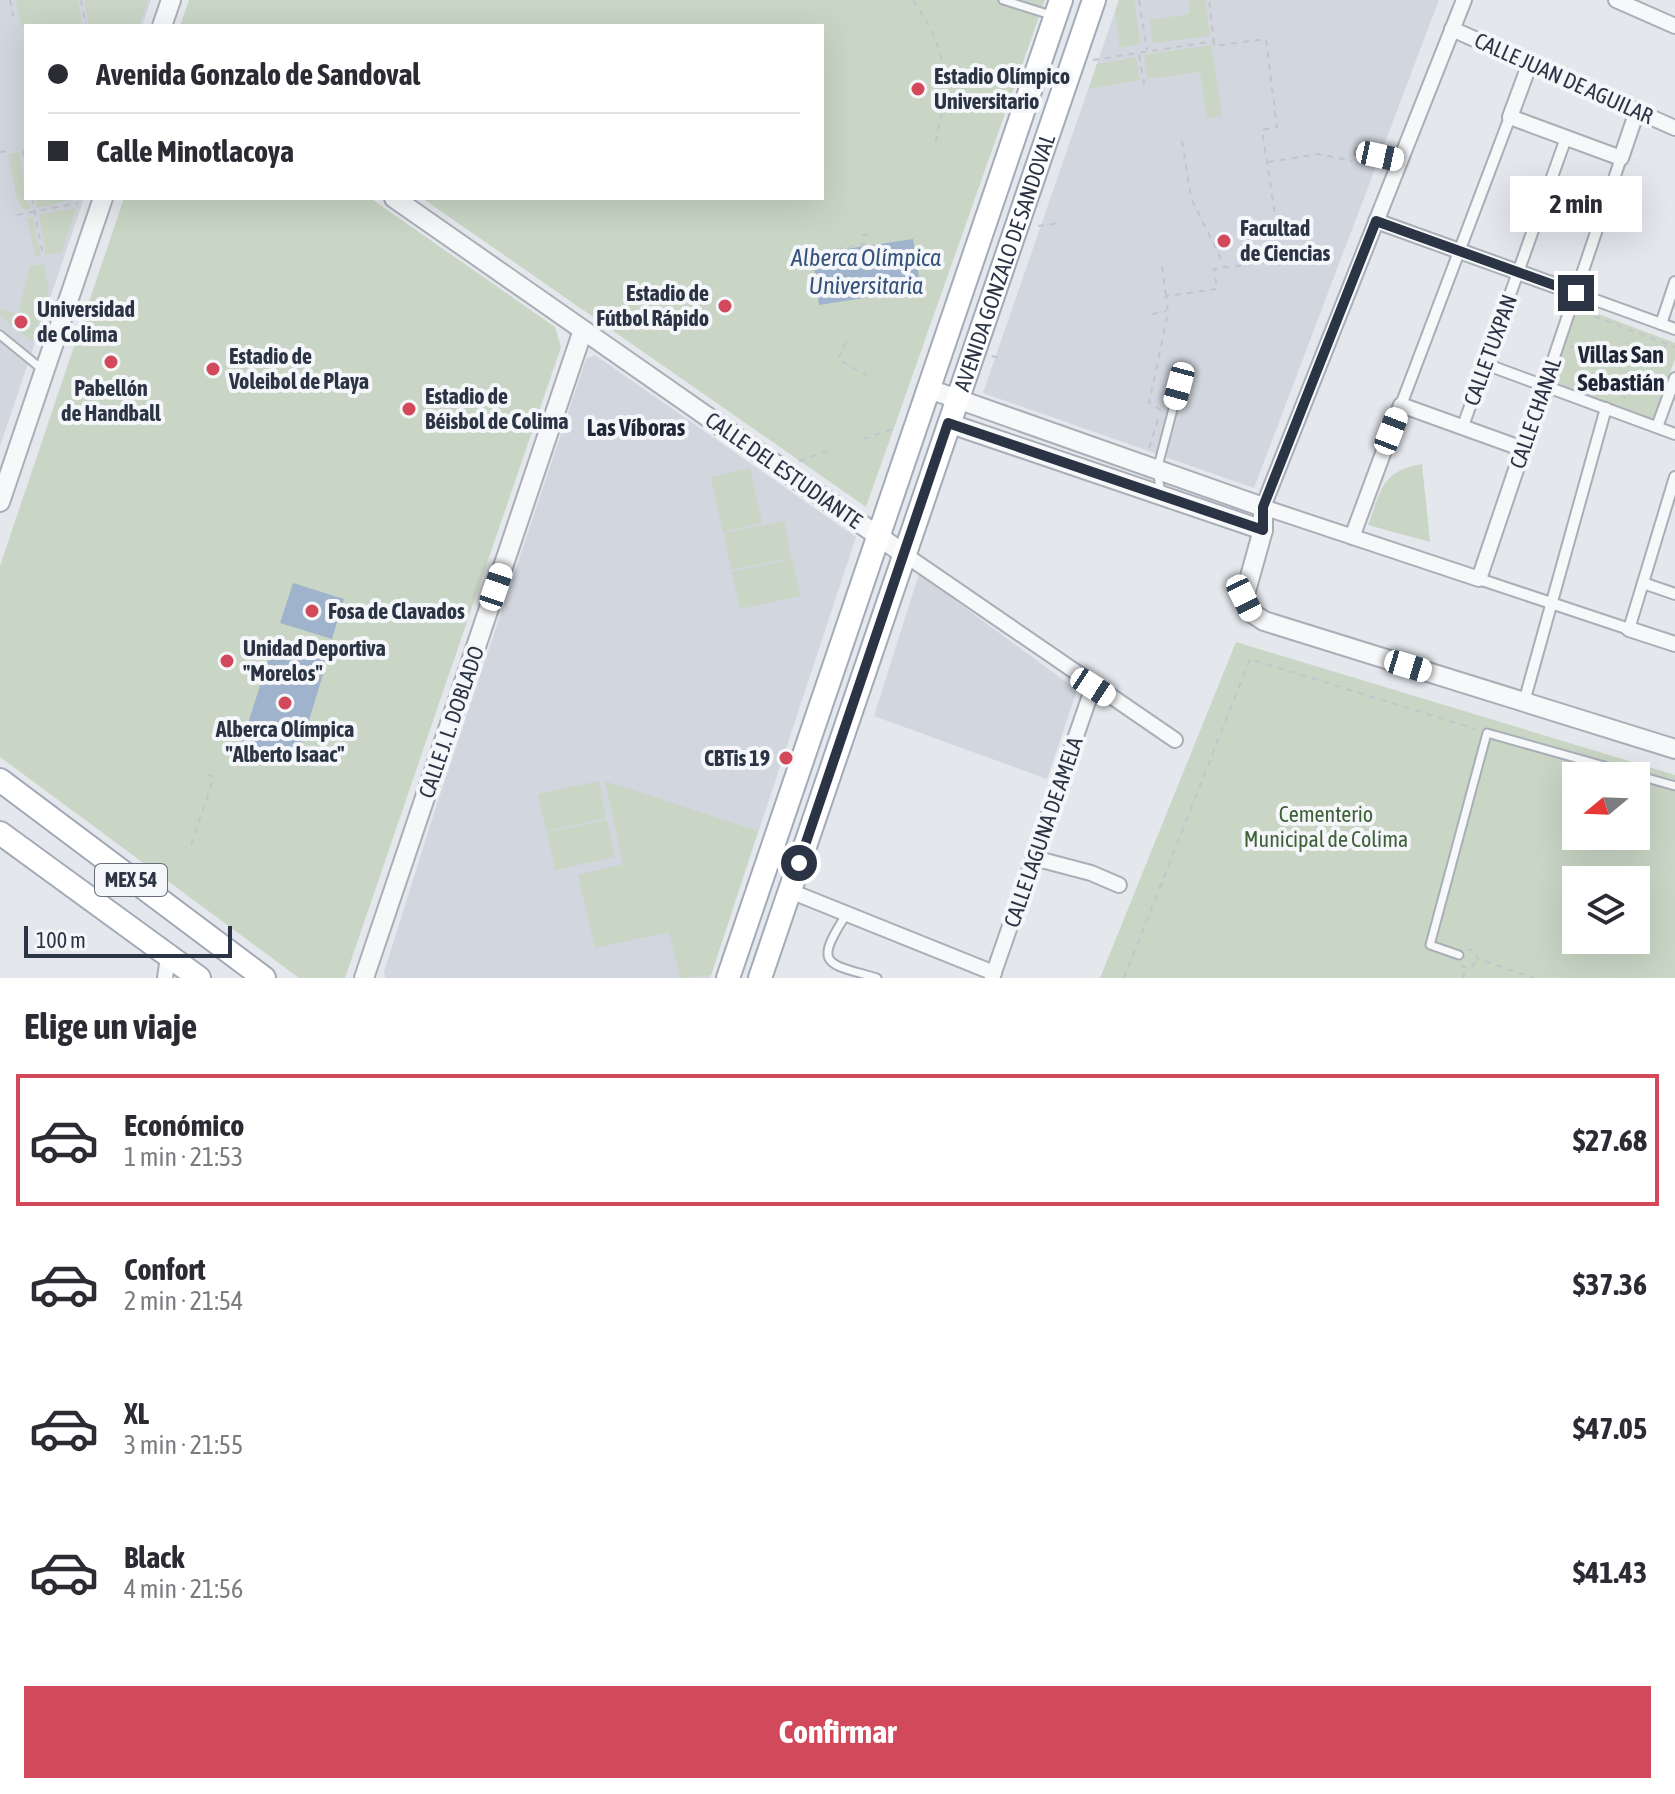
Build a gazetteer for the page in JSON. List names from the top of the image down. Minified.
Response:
{"streets":{"main road":["AVENIDA GONZALO DE SANDOVAL","MEX 54"],"street":["CALLE JUAN DE AGUILAR","CALLE TUXPAN","CALLE CHANAL","CALLE DEL ESTUDIANTE","CALLE J. L. DOBLADO","CALLE LAGUNA DE AMELA"]},"crossings":[["CALLE JUAN DE AGUILAR","CALLE CHANAL"],["AVENIDA GONZALO DE SANDOVAL","CALLE DEL ESTUDIANTE"],["CALLE DEL ESTUDIANTE","CALLE J. L. DOBLADO"],["CALLE DEL ESTUDIANTE","CALLE LAGUNA DE AMELA"]],"districts":["Villas San Sebastián","Las Víboras"],"water":["Alberca Olímpica Universitaria"],"parks":["Cementerio Municipal de Colima"],"places":["Estadio Olímpico Universitario","Facultad de Ciencias","Estadio de Fútbol Rápido","Universidad de Colima","Pabellón de Handball","Estadio de Voleibol de Playa","Estadio de Béisbol de Colima","Fosa de Clavados","Unidad Deportiva \"Morelos\"","Alberca Olímpica \"Alberto Isaac\"","CBTis 19"],"scale_bar":"100 m","north":"left","page":{"banner":["Avenida Gonzalo de Sandoval","Calle Minotlacoya"],"bubble":"2 min","scale":"100 m","heading":"Elige un viaje","list":[{"name":"Económico","note":"1 min · 21:53","value":"$27.68"},{"name":"Confort","note":"2 min · 21:54","value":"$37.36"},{"name":"XL","note":"3 min · 21:55","value":"$47.05"},{"name":"Black","note":"4 min · 21:56","value":"$41.43"}],"buttons":"Confirmar"}}
